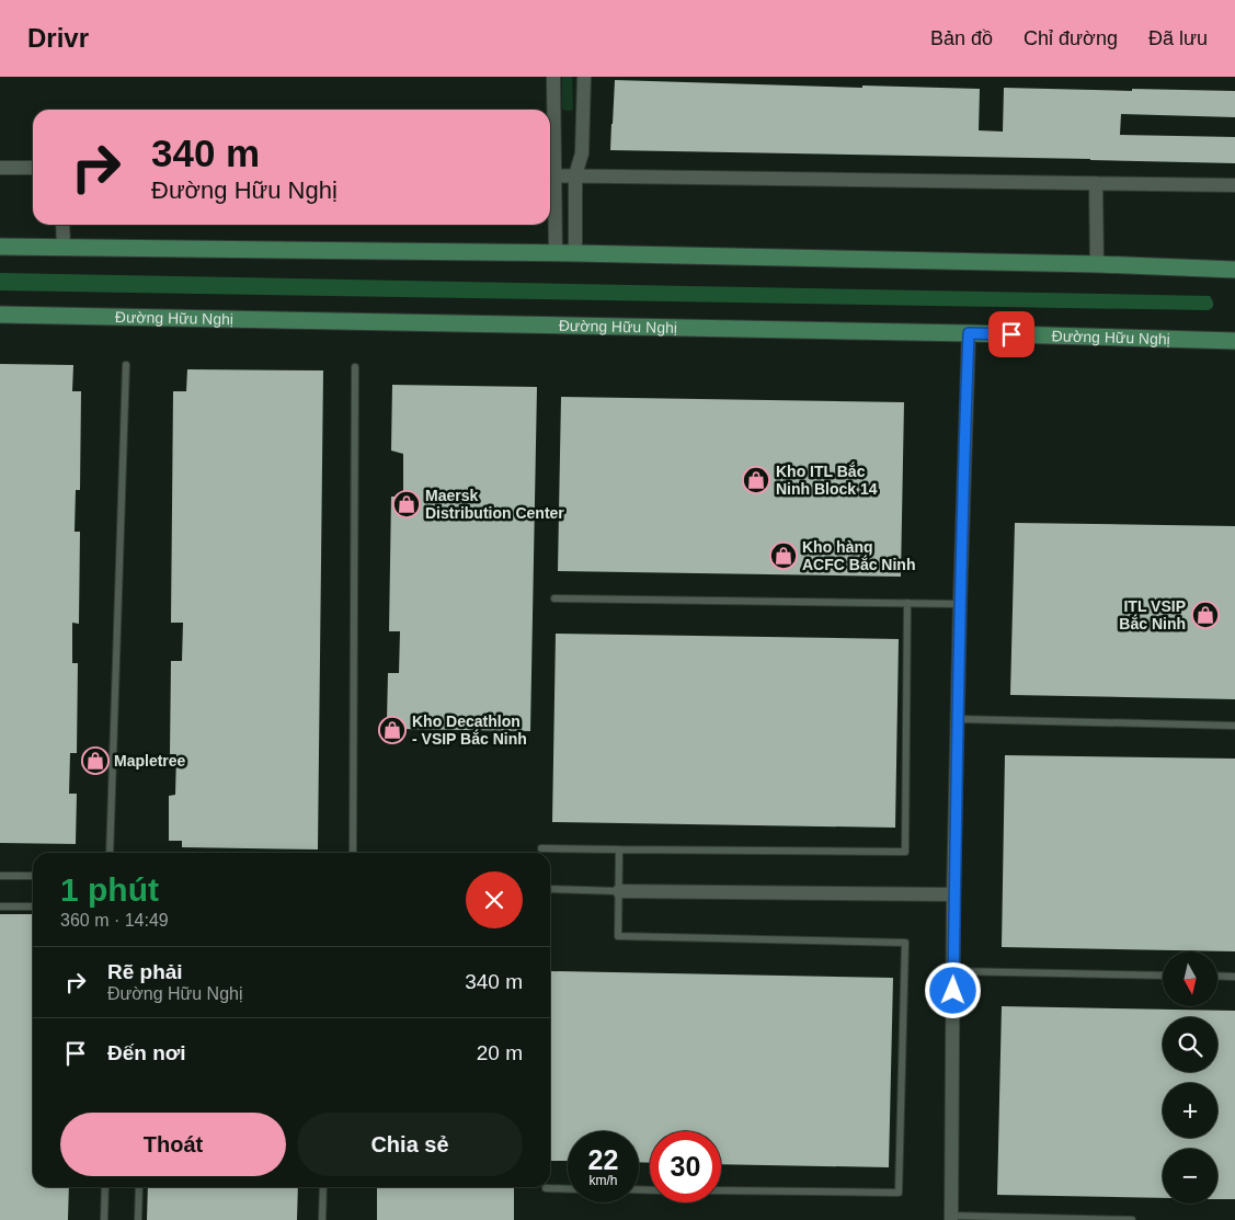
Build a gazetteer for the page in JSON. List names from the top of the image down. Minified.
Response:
{"streets":{"main road":["Đường Hữu Nghị"]},"places":{"shop":["Kho ITL Bắc Ninh Block 14","Maersk Distribution Center","Kho hàng ACFC Bắc Ninh","ITL VSIP Bắc Ninh","Kho Decathlon - VSIP Bắc Ninh","Mapletree"]},"north":"bottom","page":{"header":"Drivr","nav":["Bản đồ","Chỉ đường","Đã lưu"],"turn":["340 m","Đường Hữu Nghị"],"heading":["1 phút","360 m · 14:49"],"list":[{"name":"Rẽ phải","note":"Đường Hữu Nghị","value":"340 m"},{"name":"Đến nơi","value":"20 m"}],"map_buttons":["+","−"],"buttons":["Thoát","Chia sẻ"],"speed":"22 km/h","limit":"30"}}
